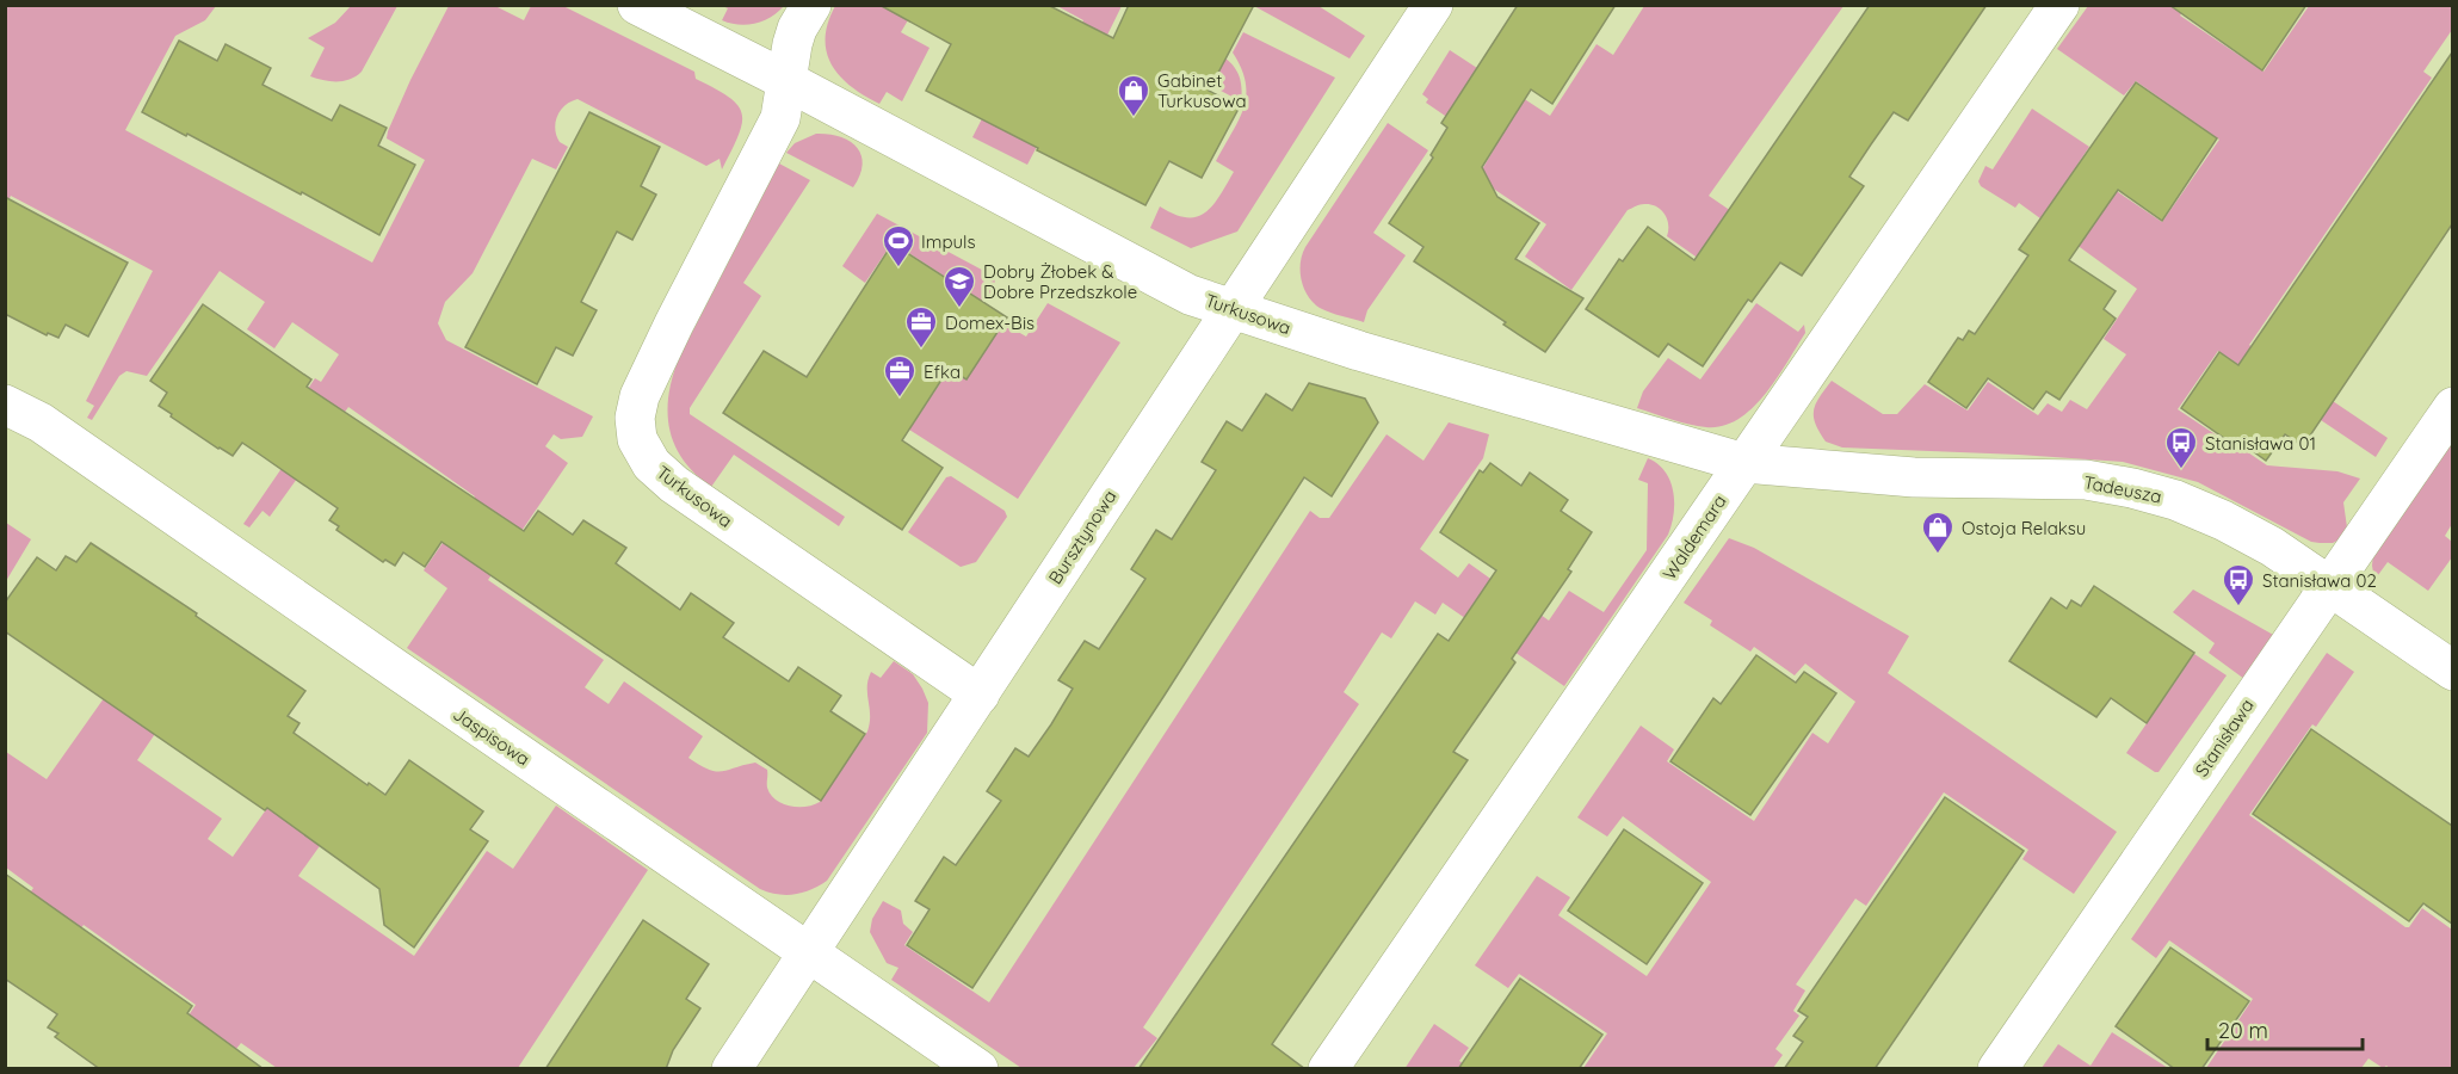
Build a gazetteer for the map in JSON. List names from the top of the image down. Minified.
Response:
{"streets":{"street":["Turkusowa","Tadeusza","Bursztynowa","Waldemara","Jaspisowa","Stanisława"]},"crossings":[["Turkusowa","Tadeusza"],["Turkusowa","Bursztynowa"],["Turkusowa","Waldemara"],["Tadeusza","Waldemara"],["Tadeusza","Stanisława"],["Bursztynowa","Jaspisowa"]],"places":{"shop":["Gabinet Turkusowa","Ostoja Relaksu"],"sports":["Impuls"],"school or university":["Dobry Żłobek & Dobre Przedszkole"],"office":["Domex-Bis","Efka"],"bus stop":["Stanisława 01","Stanisława 02"]},"scale_bar":"20 m"}
